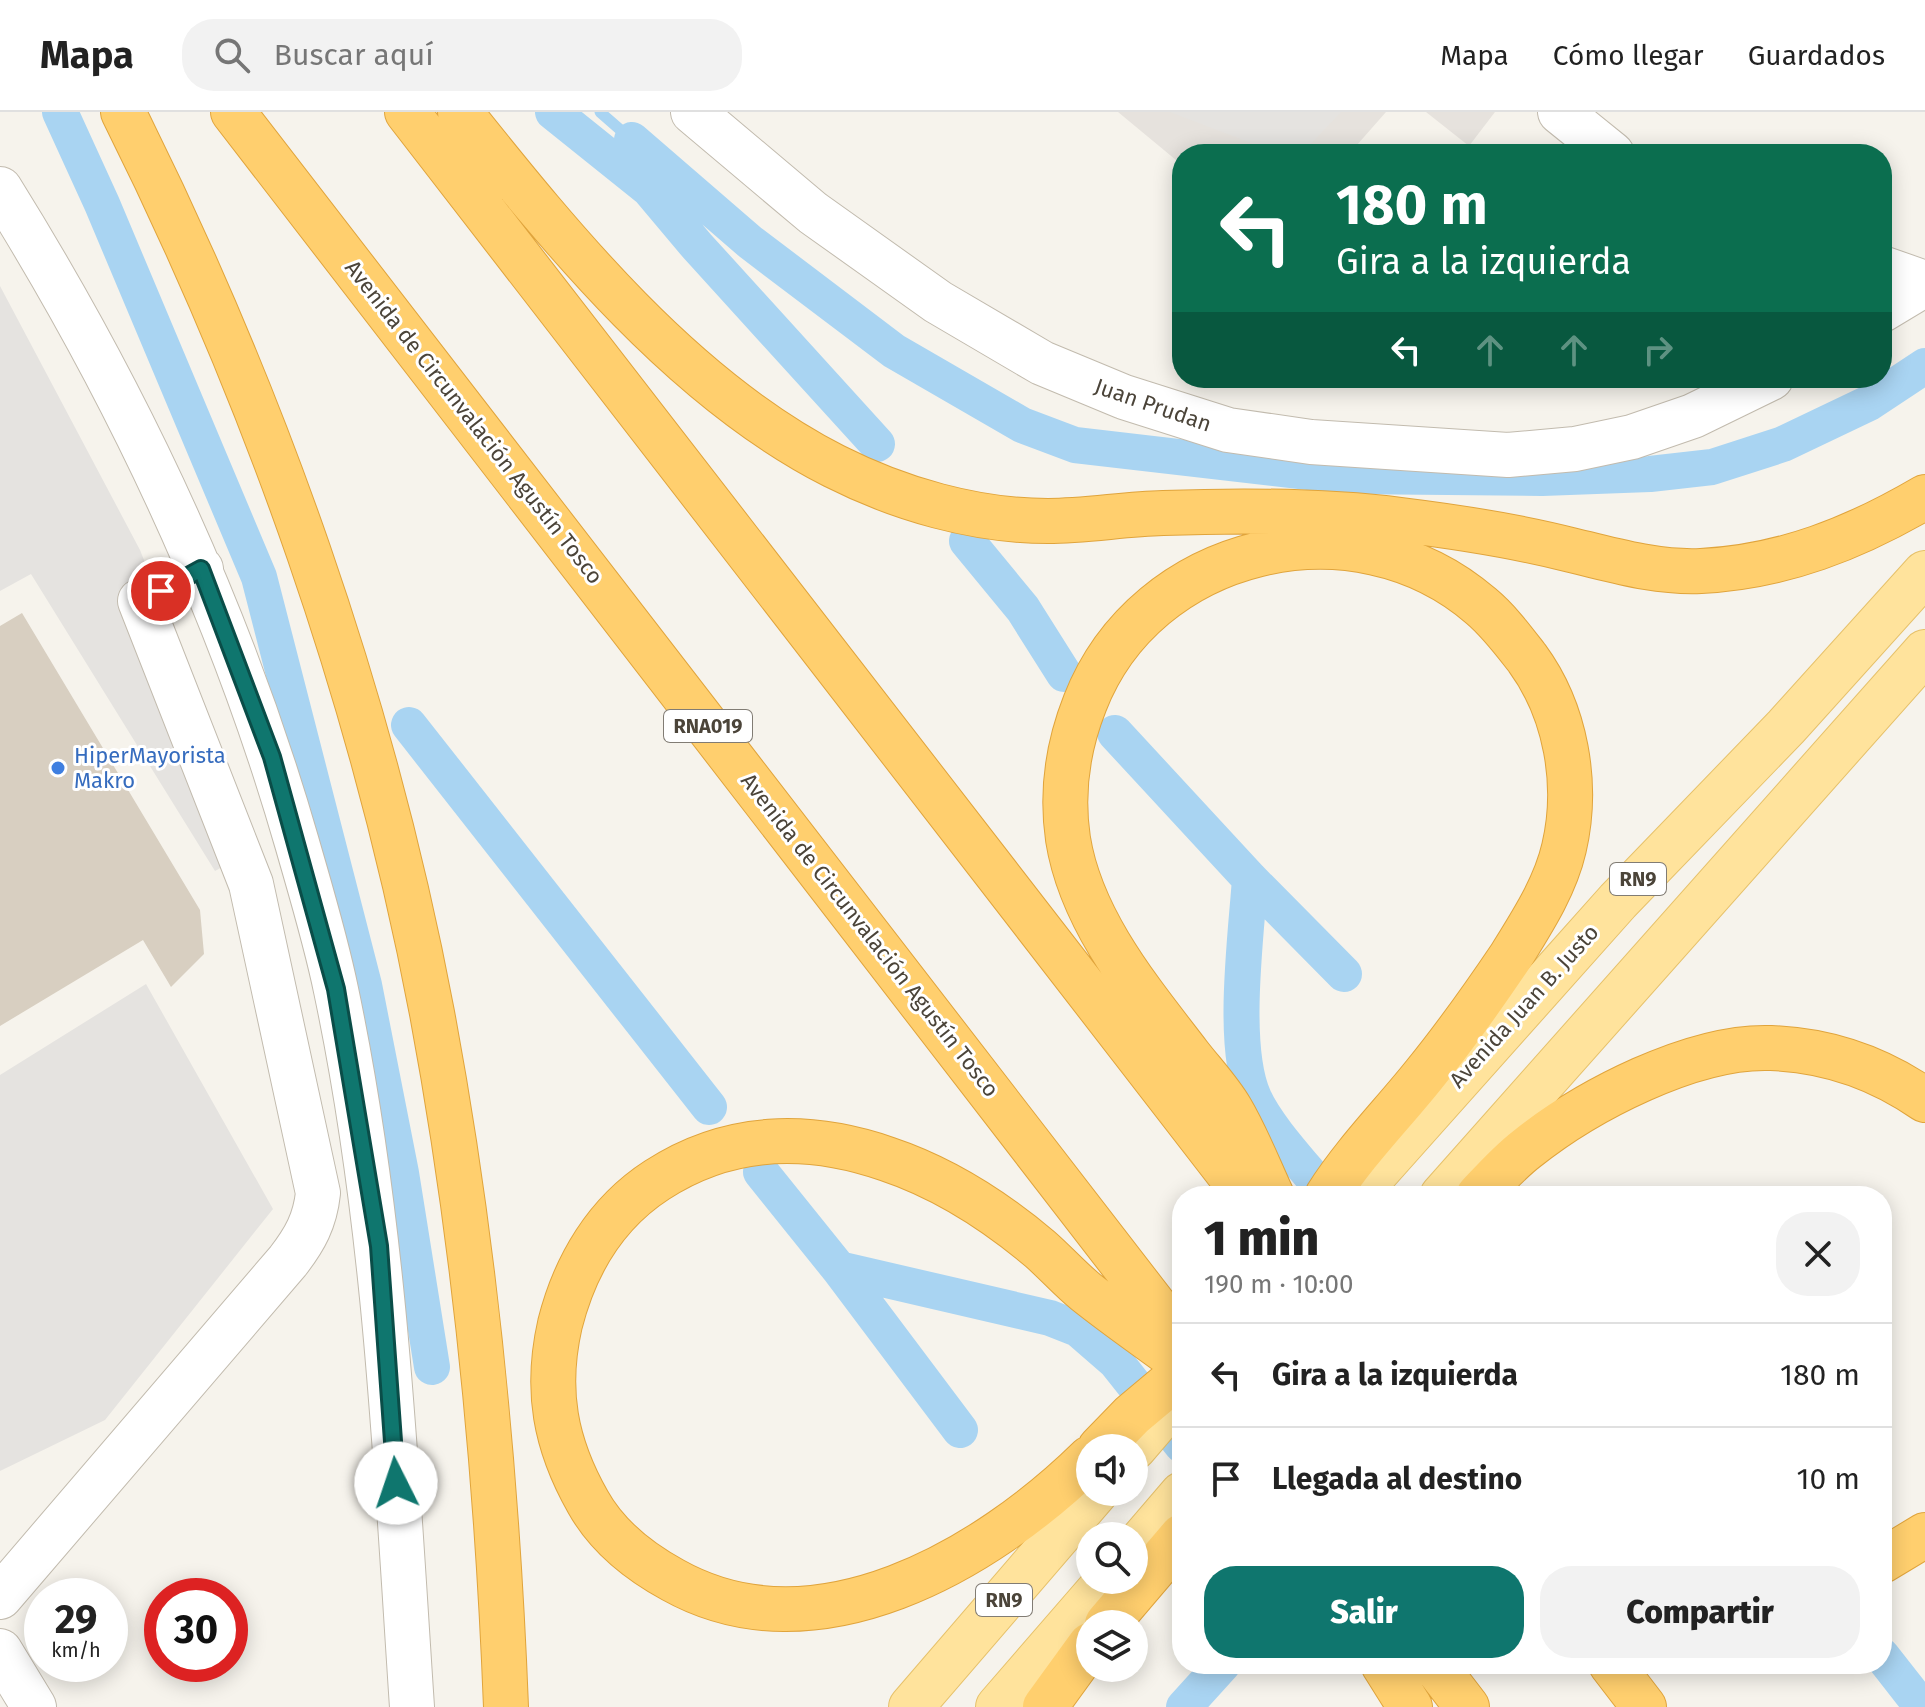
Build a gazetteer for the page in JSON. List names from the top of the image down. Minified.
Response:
{"streets":{"highway":["Avenida de Circunvalación Agustín Tosco","RNA019"],"main road":["RN9","Avenida Juan B. Justo"],"street":["Juan Prudan"]},"places":["HiperMayorista Makro"],"page":{"header":"Mapa","search":"Buscar aquí","nav":["Mapa","Cómo llegar","Guardados"],"turn":["180 m","Gira a la izquierda"],"heading":["1 min","190 m · 10:00"],"list":[{"name":"Gira a la izquierda","value":"180 m"},{"name":"Llegada al destino","value":"10 m"}],"buttons":["Salir","Compartir"],"speed":"29 km/h","limit":"30"}}
